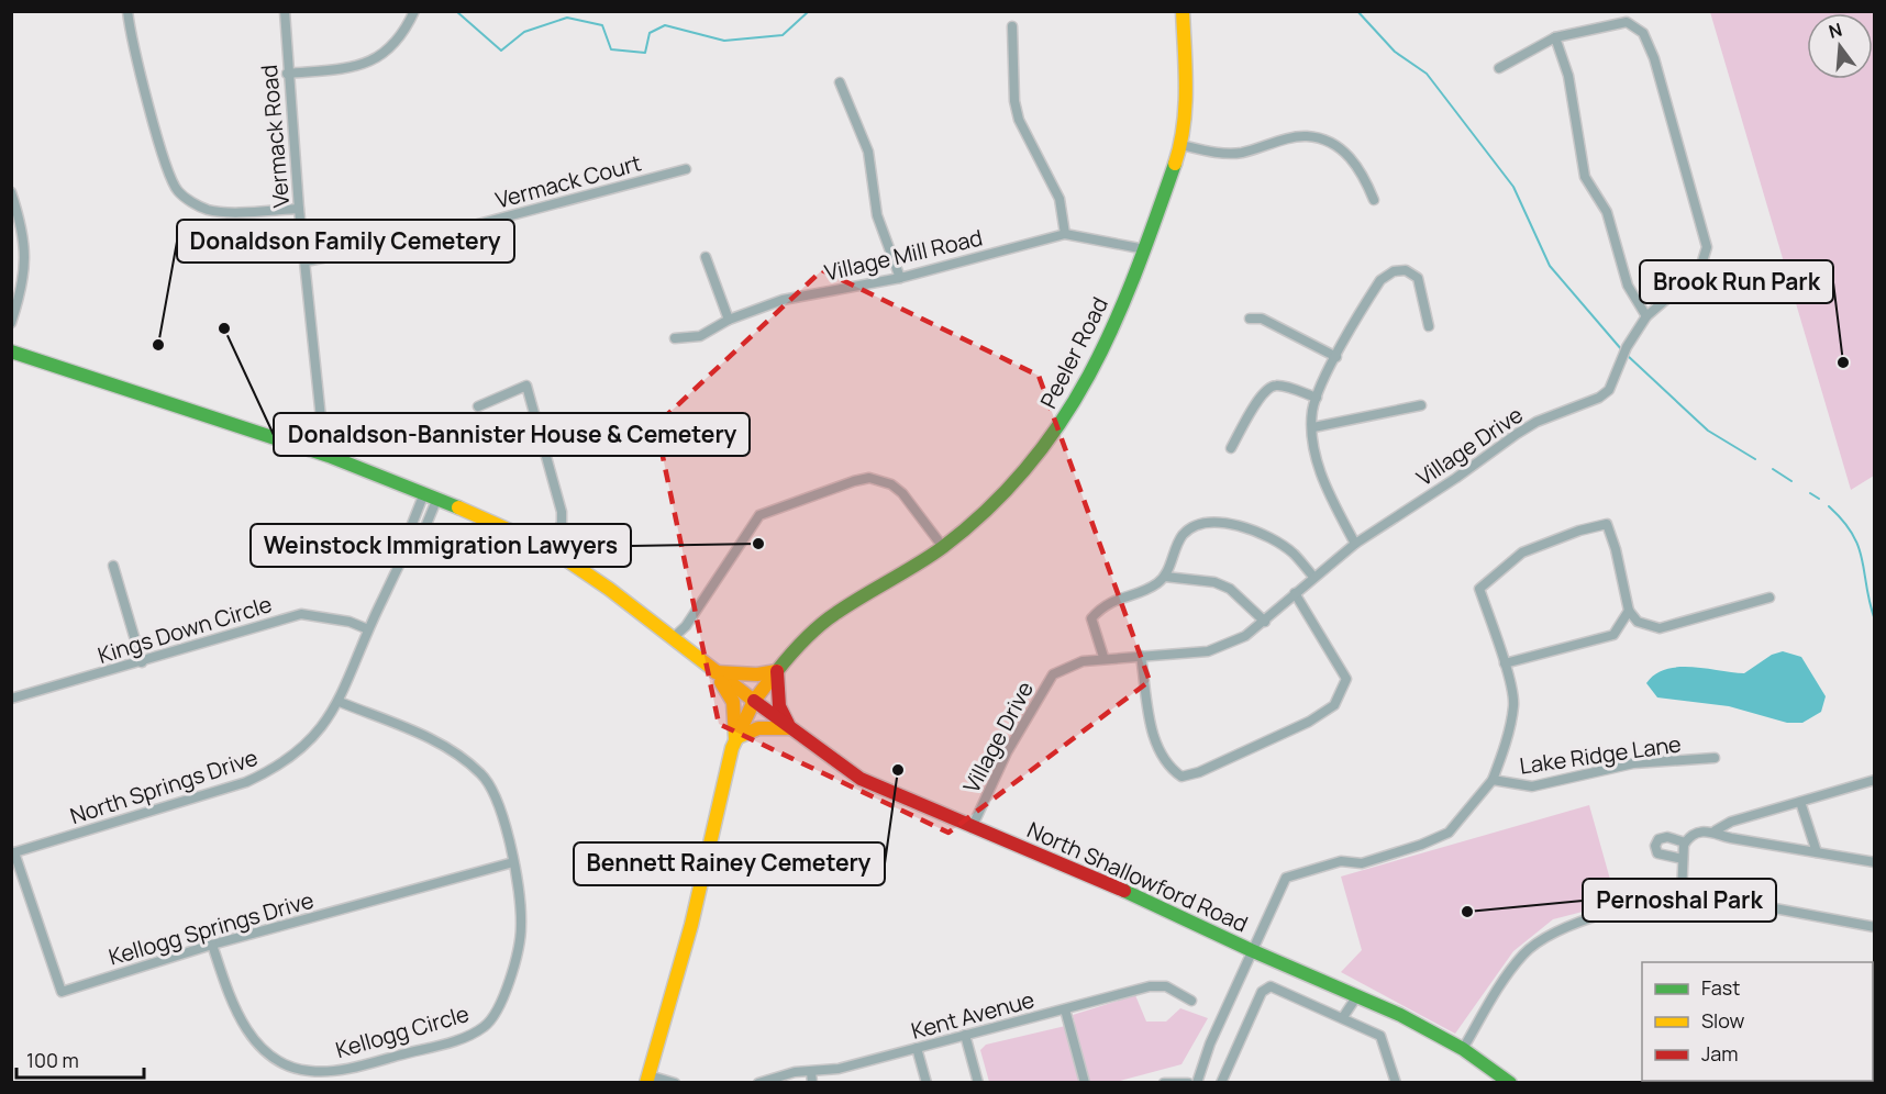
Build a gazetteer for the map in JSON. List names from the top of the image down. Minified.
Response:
{"streets":{"street":["Vermack Road","Vermack Court","Village Mill Road","Peeler Road","Village Drive","Kings Down Circle","Lake Ridge Lane","North Springs Drive","North Shallowford Road","Kellogg Springs Drive","Kent Avenue","Kellogg Circle"]},"crossings":[["Vermack Road","Vermack Court"],["Vermack Road","North Shallowford Road"],["Village Mill Road","Peeler Road"],["Peeler Road","North Shallowford Road"],["Village Drive","North Shallowford Road"],["Kings Down Circle","North Springs Drive"],["Lake Ridge Lane","North Shallowford Road"],["North Springs Drive","North Shallowford Road"],["North Springs Drive","Kellogg Springs Drive"],["North Springs Drive","Kellogg Circle"],["Kellogg Springs Drive","Kellogg Circle"]],"places":["Donaldson-Bannister House & Cemetery","Donaldson Family Cemetery","Brook Run Park","Weinstock Immigration Lawyers","Bennett Rainey Cemetery","Pernoshal Park"],"legend":["Fast","Slow","Jam"],"scale_bar":"100 m","north":"top"}
